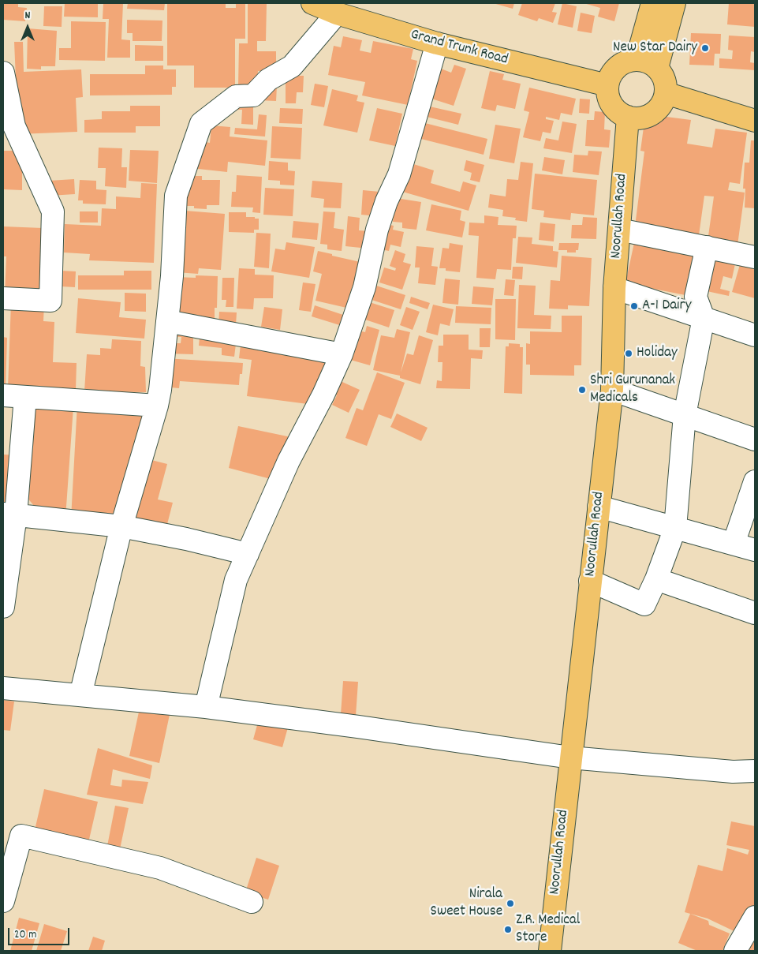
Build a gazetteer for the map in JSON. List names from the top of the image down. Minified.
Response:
{"streets":{"main road":["Grand Trunk Road","Noorullah Road"]},"crossings":[["Grand Trunk Road","Noorullah Road"]],"places":["New Star Dairy","A-1 Dairy","Holiday","Shri Gurunanak Medicals","Nirala Sweet House","Z.R. Medical Store"],"scale_bar":"20 m","north":"top"}
